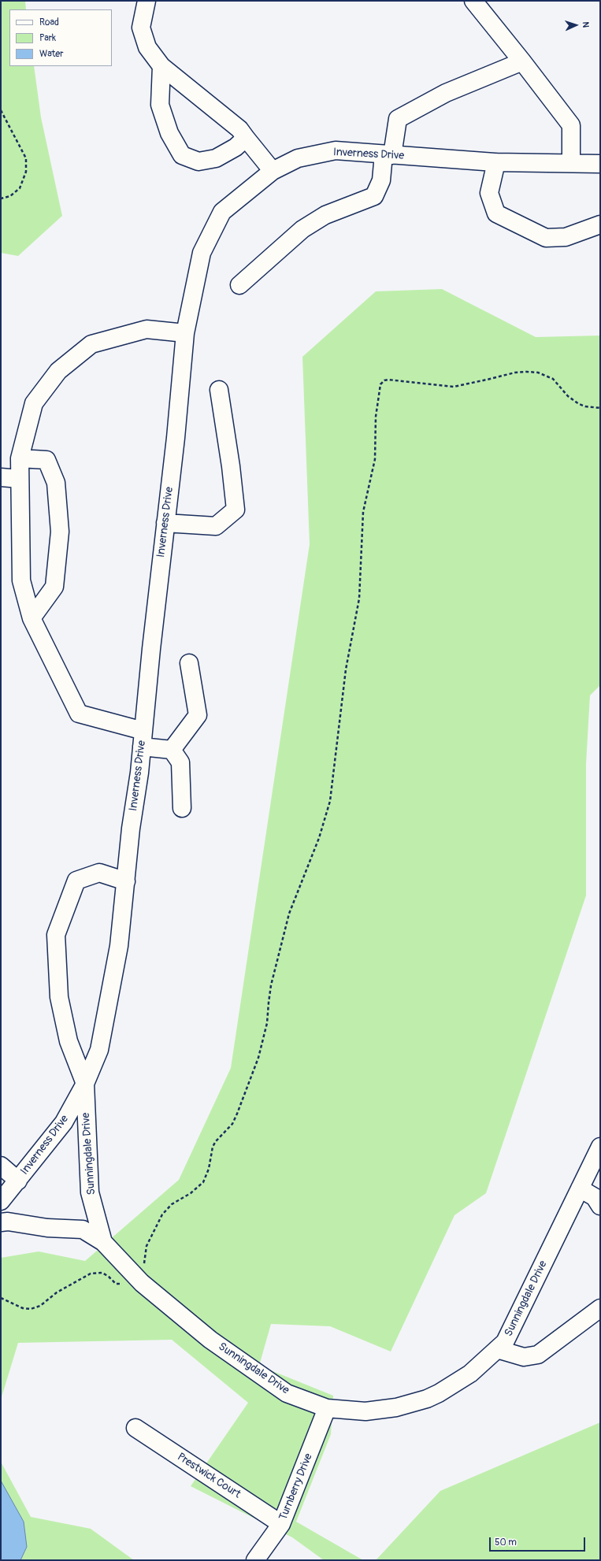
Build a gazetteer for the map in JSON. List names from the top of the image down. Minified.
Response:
{"streets":{"street":["Inverness Drive","Sunningdale Drive","Prestwick Court","Turnberry Drive"]},"crossings":[["Inverness Drive","Sunningdale Drive"],["Sunningdale Drive","Turnberry Drive"],["Prestwick Court","Turnberry Drive"]],"legend":["Road","Park","Water"],"scale_bar":"50 m","north":"right"}
